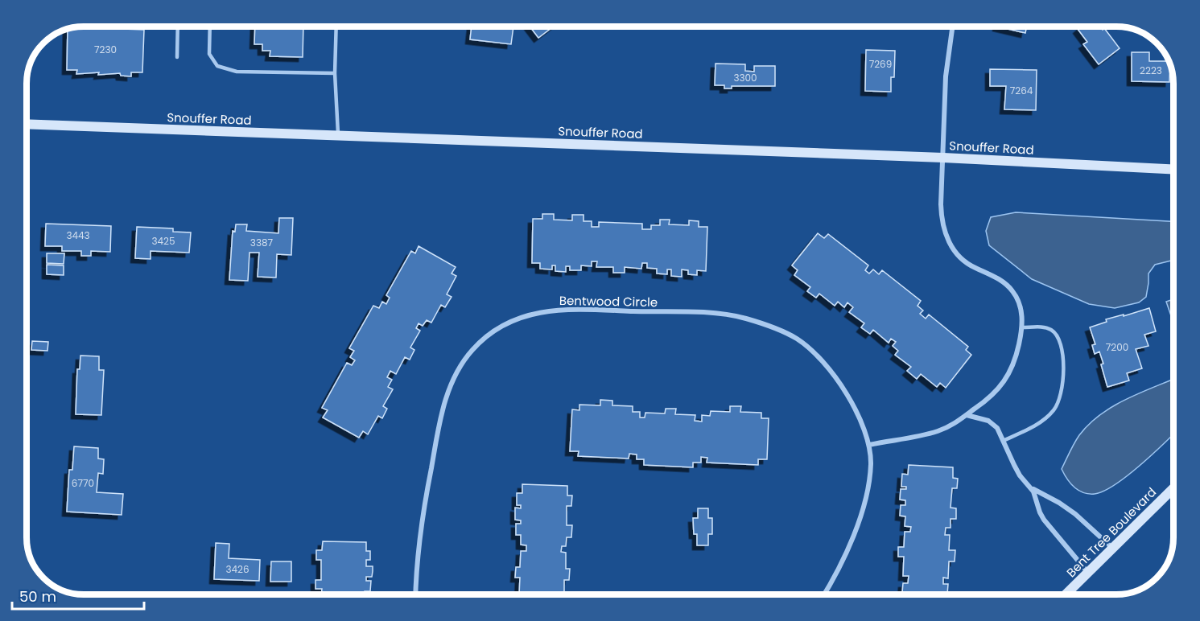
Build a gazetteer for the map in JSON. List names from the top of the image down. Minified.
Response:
{"streets":{"main road":["Snouffer Road","Bent Tree Boulevard"],"street":["Bentwood Circle"]},"house_numbers":["7230","7269","2223","3300","7264","3443","3425","3387","7200","6770","3426"],"scale_bar":"50 m"}
